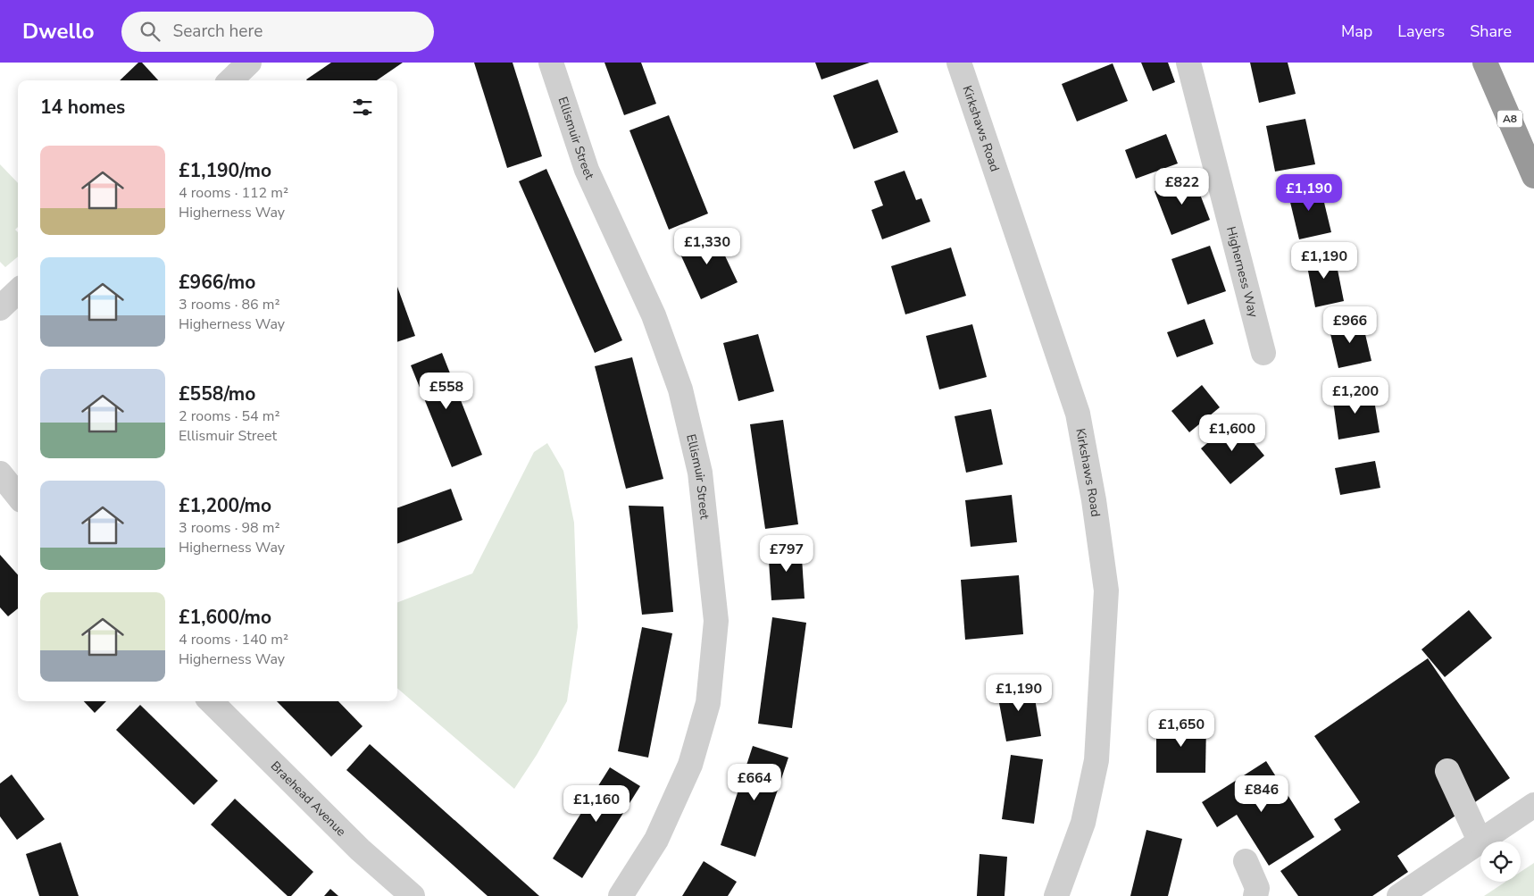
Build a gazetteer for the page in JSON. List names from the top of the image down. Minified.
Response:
{"streets":{"highway":["A8"],"street":["Kirkshaws Road","Ellismuir Street","Higherness Way","Braehead Avenue"]},"page":{"header":"Dwello","search":"Search here","nav":["Map","Layers","Share"],"heading":"14 homes","list":[{"name":"£1,190/mo","note":"4 rooms · 112 m² · Higherness Way"},{"name":"£966/mo","note":"3 rooms · 86 m² · Higherness Way"},{"name":"£558/mo","note":"2 rooms · 54 m² · Ellismuir Street"},{"name":"£1,200/mo","note":"3 rooms · 98 m² · Higherness Way"},{"name":"£1,600/mo","note":"4 rooms · 140 m² · Higherness Way"}],"price":["£822","£1,190","£1,330","£1,190","£966","£558","£1,200","£1,600","£797","£1,190","£1,650","£664","£846","£1,160"]}}
